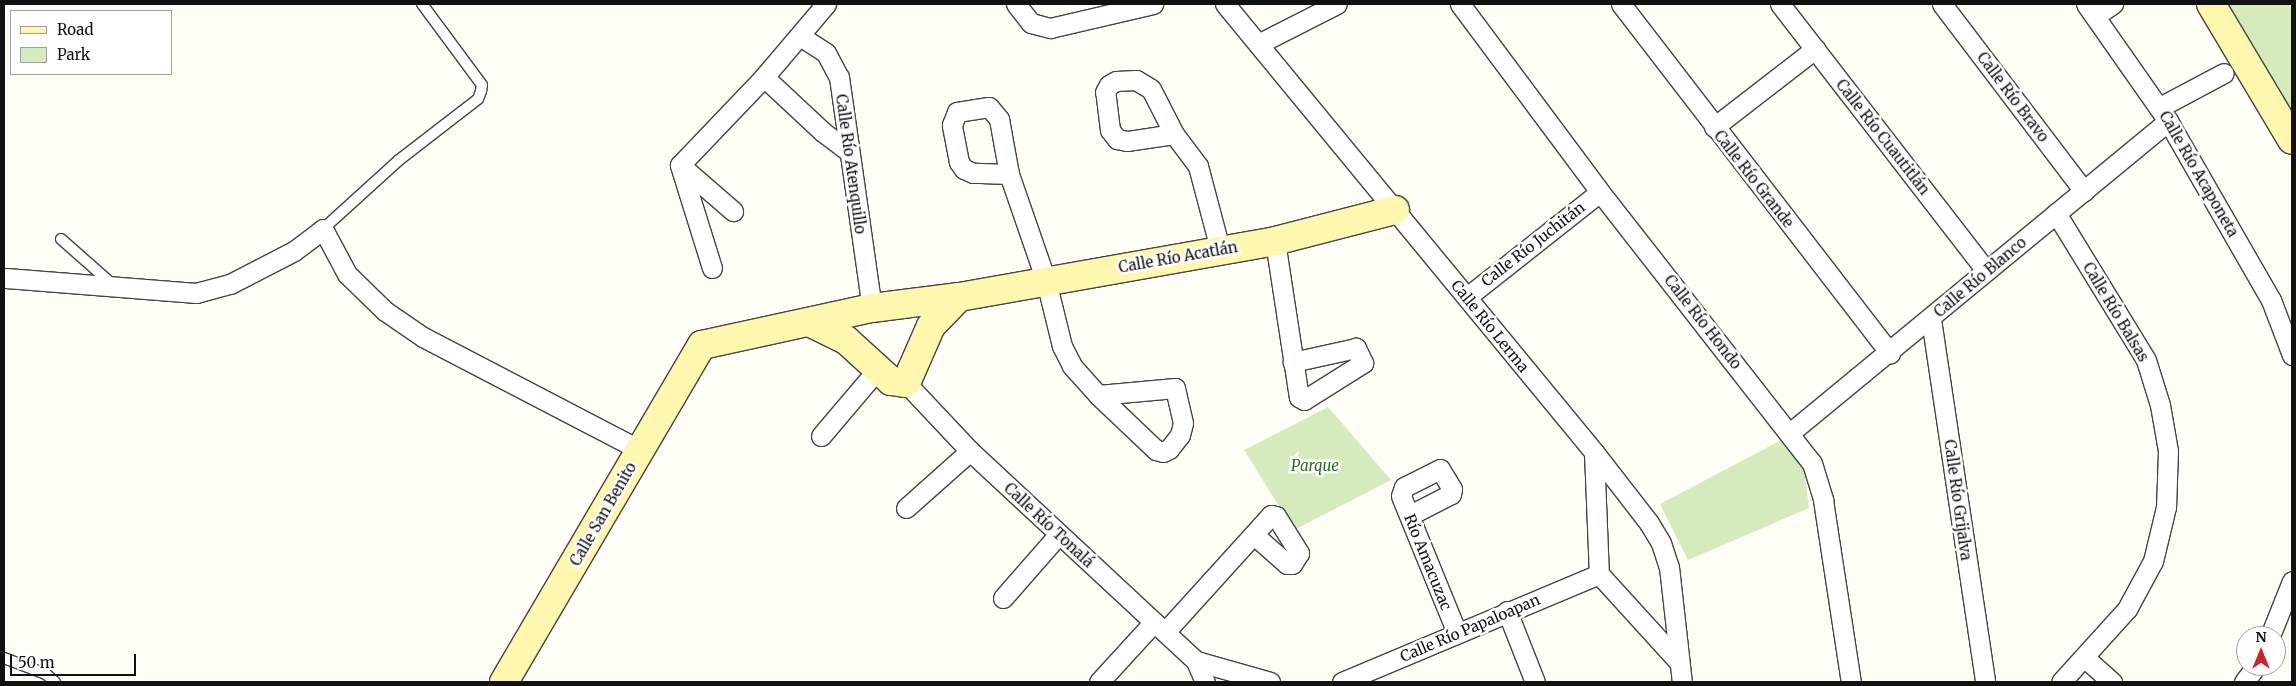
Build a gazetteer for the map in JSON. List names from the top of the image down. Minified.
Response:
{"streets":{"street":["Calle Río Bravo","Calle Río Cuautitlán","Calle Río Atenquillo","Calle Río Acaponeta","Calle Río Grande","Calle Río Juchitán","Calle Río Acatlán","Calle Río Blanco","Calle Río Balsas","Calle Río Hondo","Calle Río Lerma","Calle Río Grijalva","Calle San Benito","Calle Río Tonalá","Río Amacuzac","Calle Río Papaloapan"]},"crossings":[["Calle Río Bravo","Calle Río Blanco"],["Calle Río Cuautitlán","Calle Río Blanco"],["Calle Río Atenquillo","Calle Río Acatlán"],["Calle Río Atenquillo","Calle San Benito"],["Calle Río Acaponeta","Calle Río Blanco"],["Calle Río Grande","Calle Río Blanco"],["Calle Río Juchitán","Calle Río Hondo"],["Calle Río Juchitán","Calle Río Lerma"],["Calle Río Acatlán","Calle Río Lerma"],["Calle Río Acatlán","Calle San Benito"],["Calle Río Blanco","Calle Río Balsas"],["Calle Río Blanco","Calle Río Hondo"],["Calle Río Blanco","Calle Río Grijalva"],["Río Amacuzac","Calle Río Papaloapan"]],"parks":["Parque"],"legend":["Road","Park"],"scale_bar":"50 m","north":"top"}
